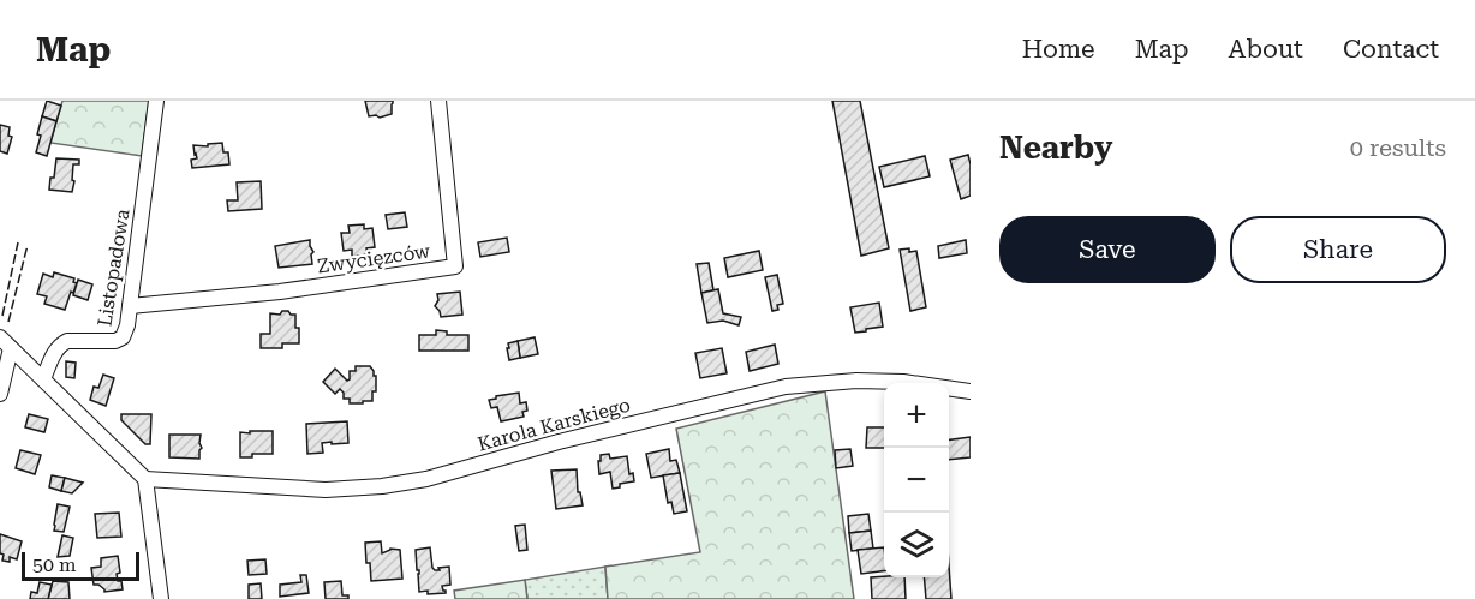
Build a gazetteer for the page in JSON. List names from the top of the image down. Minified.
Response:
{"streets":{"street":["Zwycięzców","Listopadowa","Karola Karskiego"]},"crossings":[["Zwycięzców","Listopadowa"]],"scale_bar":"50 m","page":{"header":"Map","nav":["Home","Map","About","Contact"],"heading":["Nearby","0 results"],"buttons":["Save","Share"],"map_buttons":["+","−"],"scale":"50 m"}}
